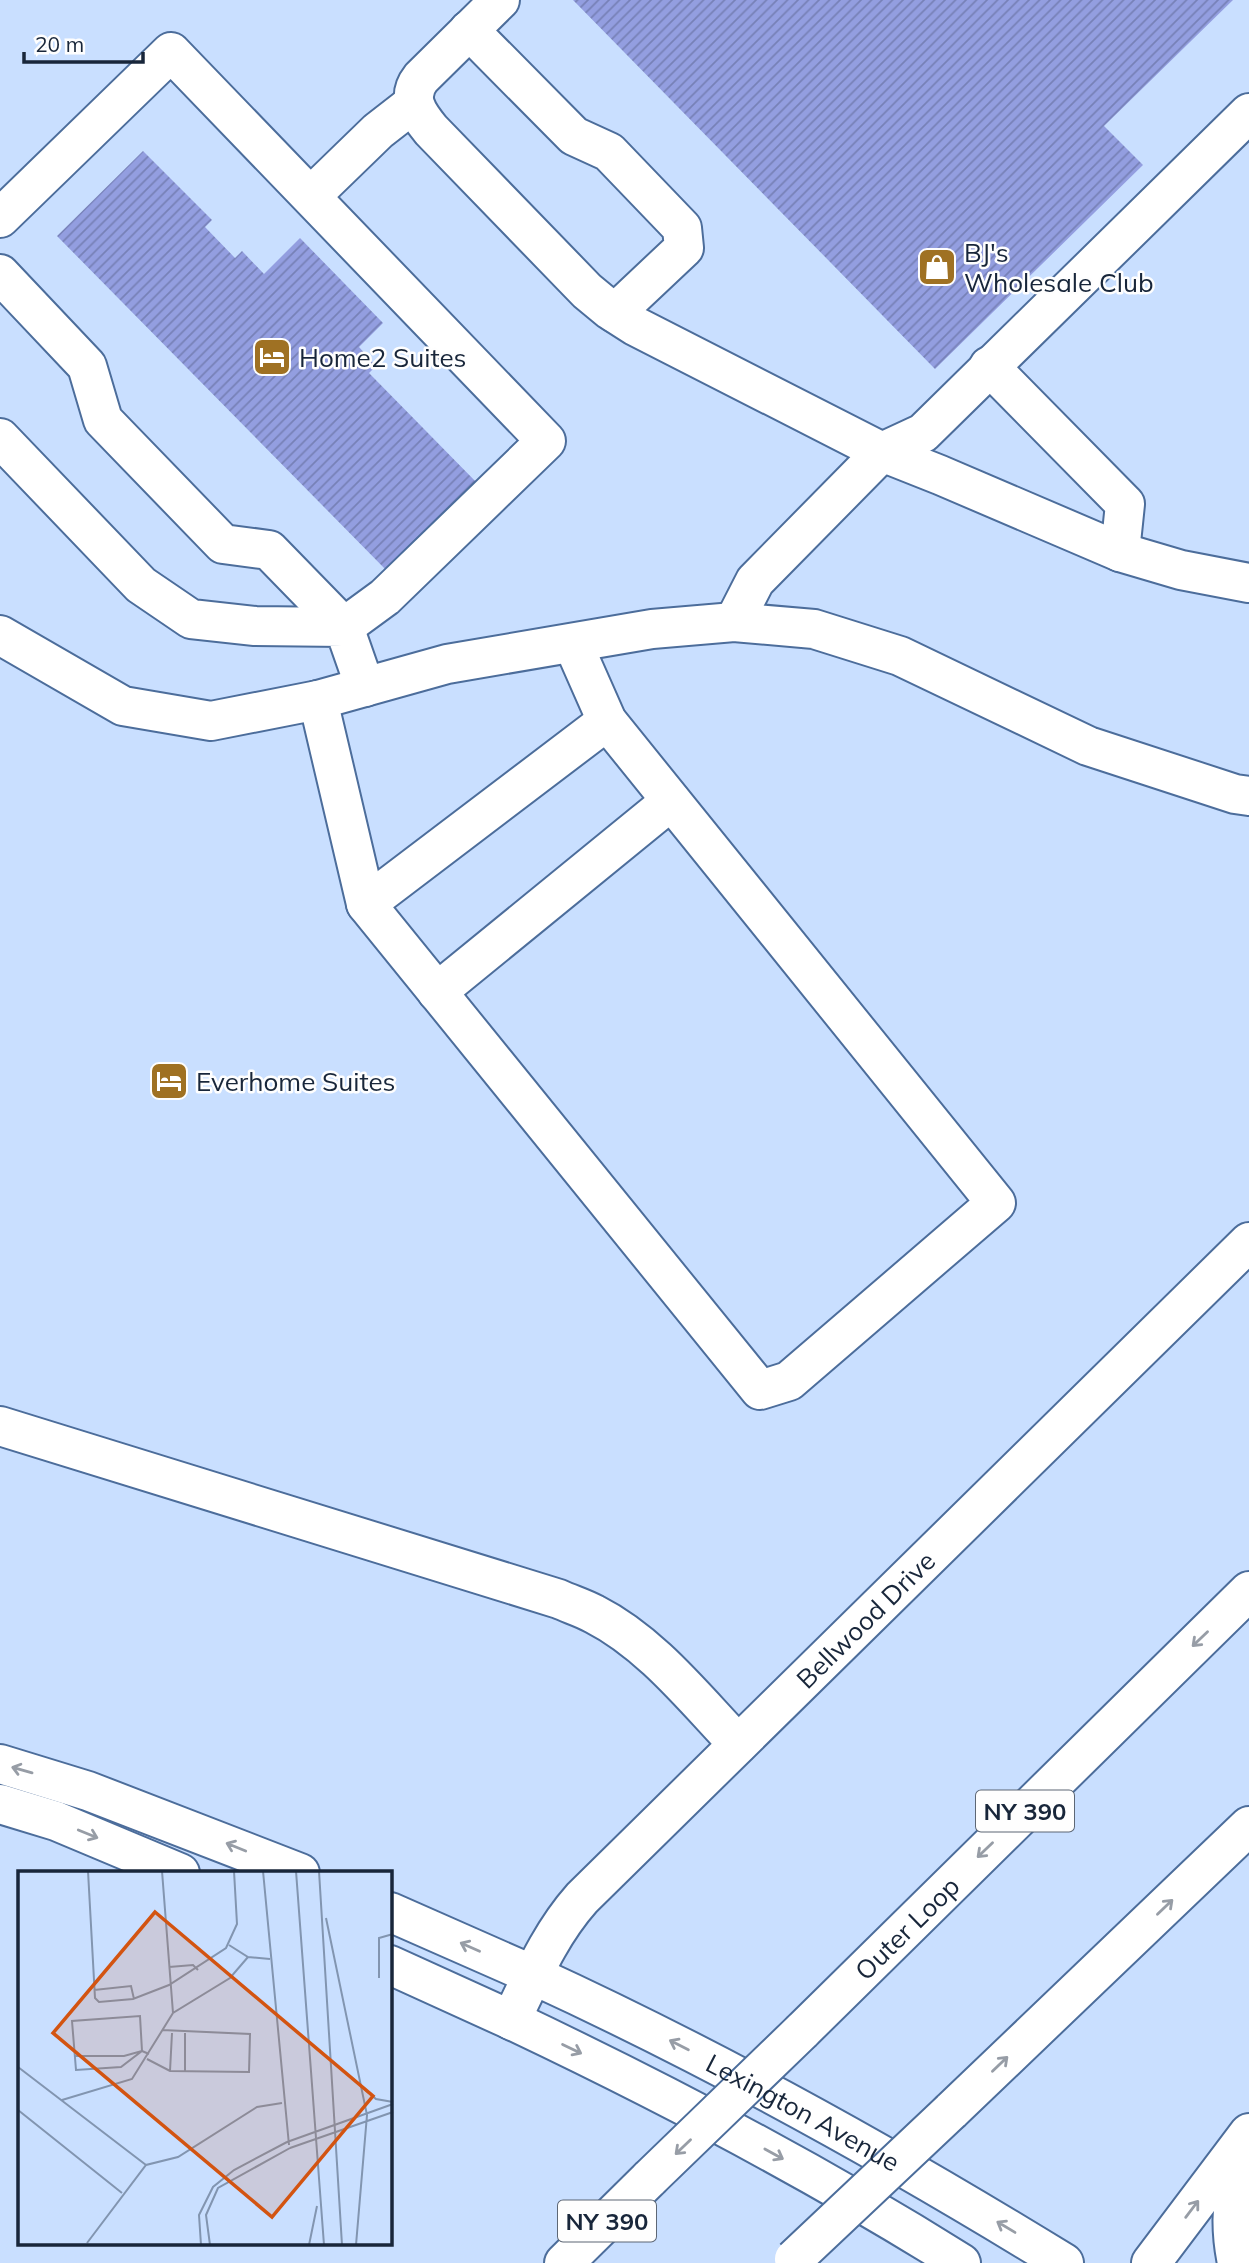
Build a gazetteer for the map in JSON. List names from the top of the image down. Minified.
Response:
{"streets":{"main road":["Bellwood Drive","NY 390","Outer Loop","Lexington Avenue"]},"crossings":[["Bellwood Drive","Lexington Avenue"]],"places":{"shop":["BJ's Wholesale Club"],"hotel":["Home2 Suites","Everhome Suites"]},"scale_bar":"20 m"}
